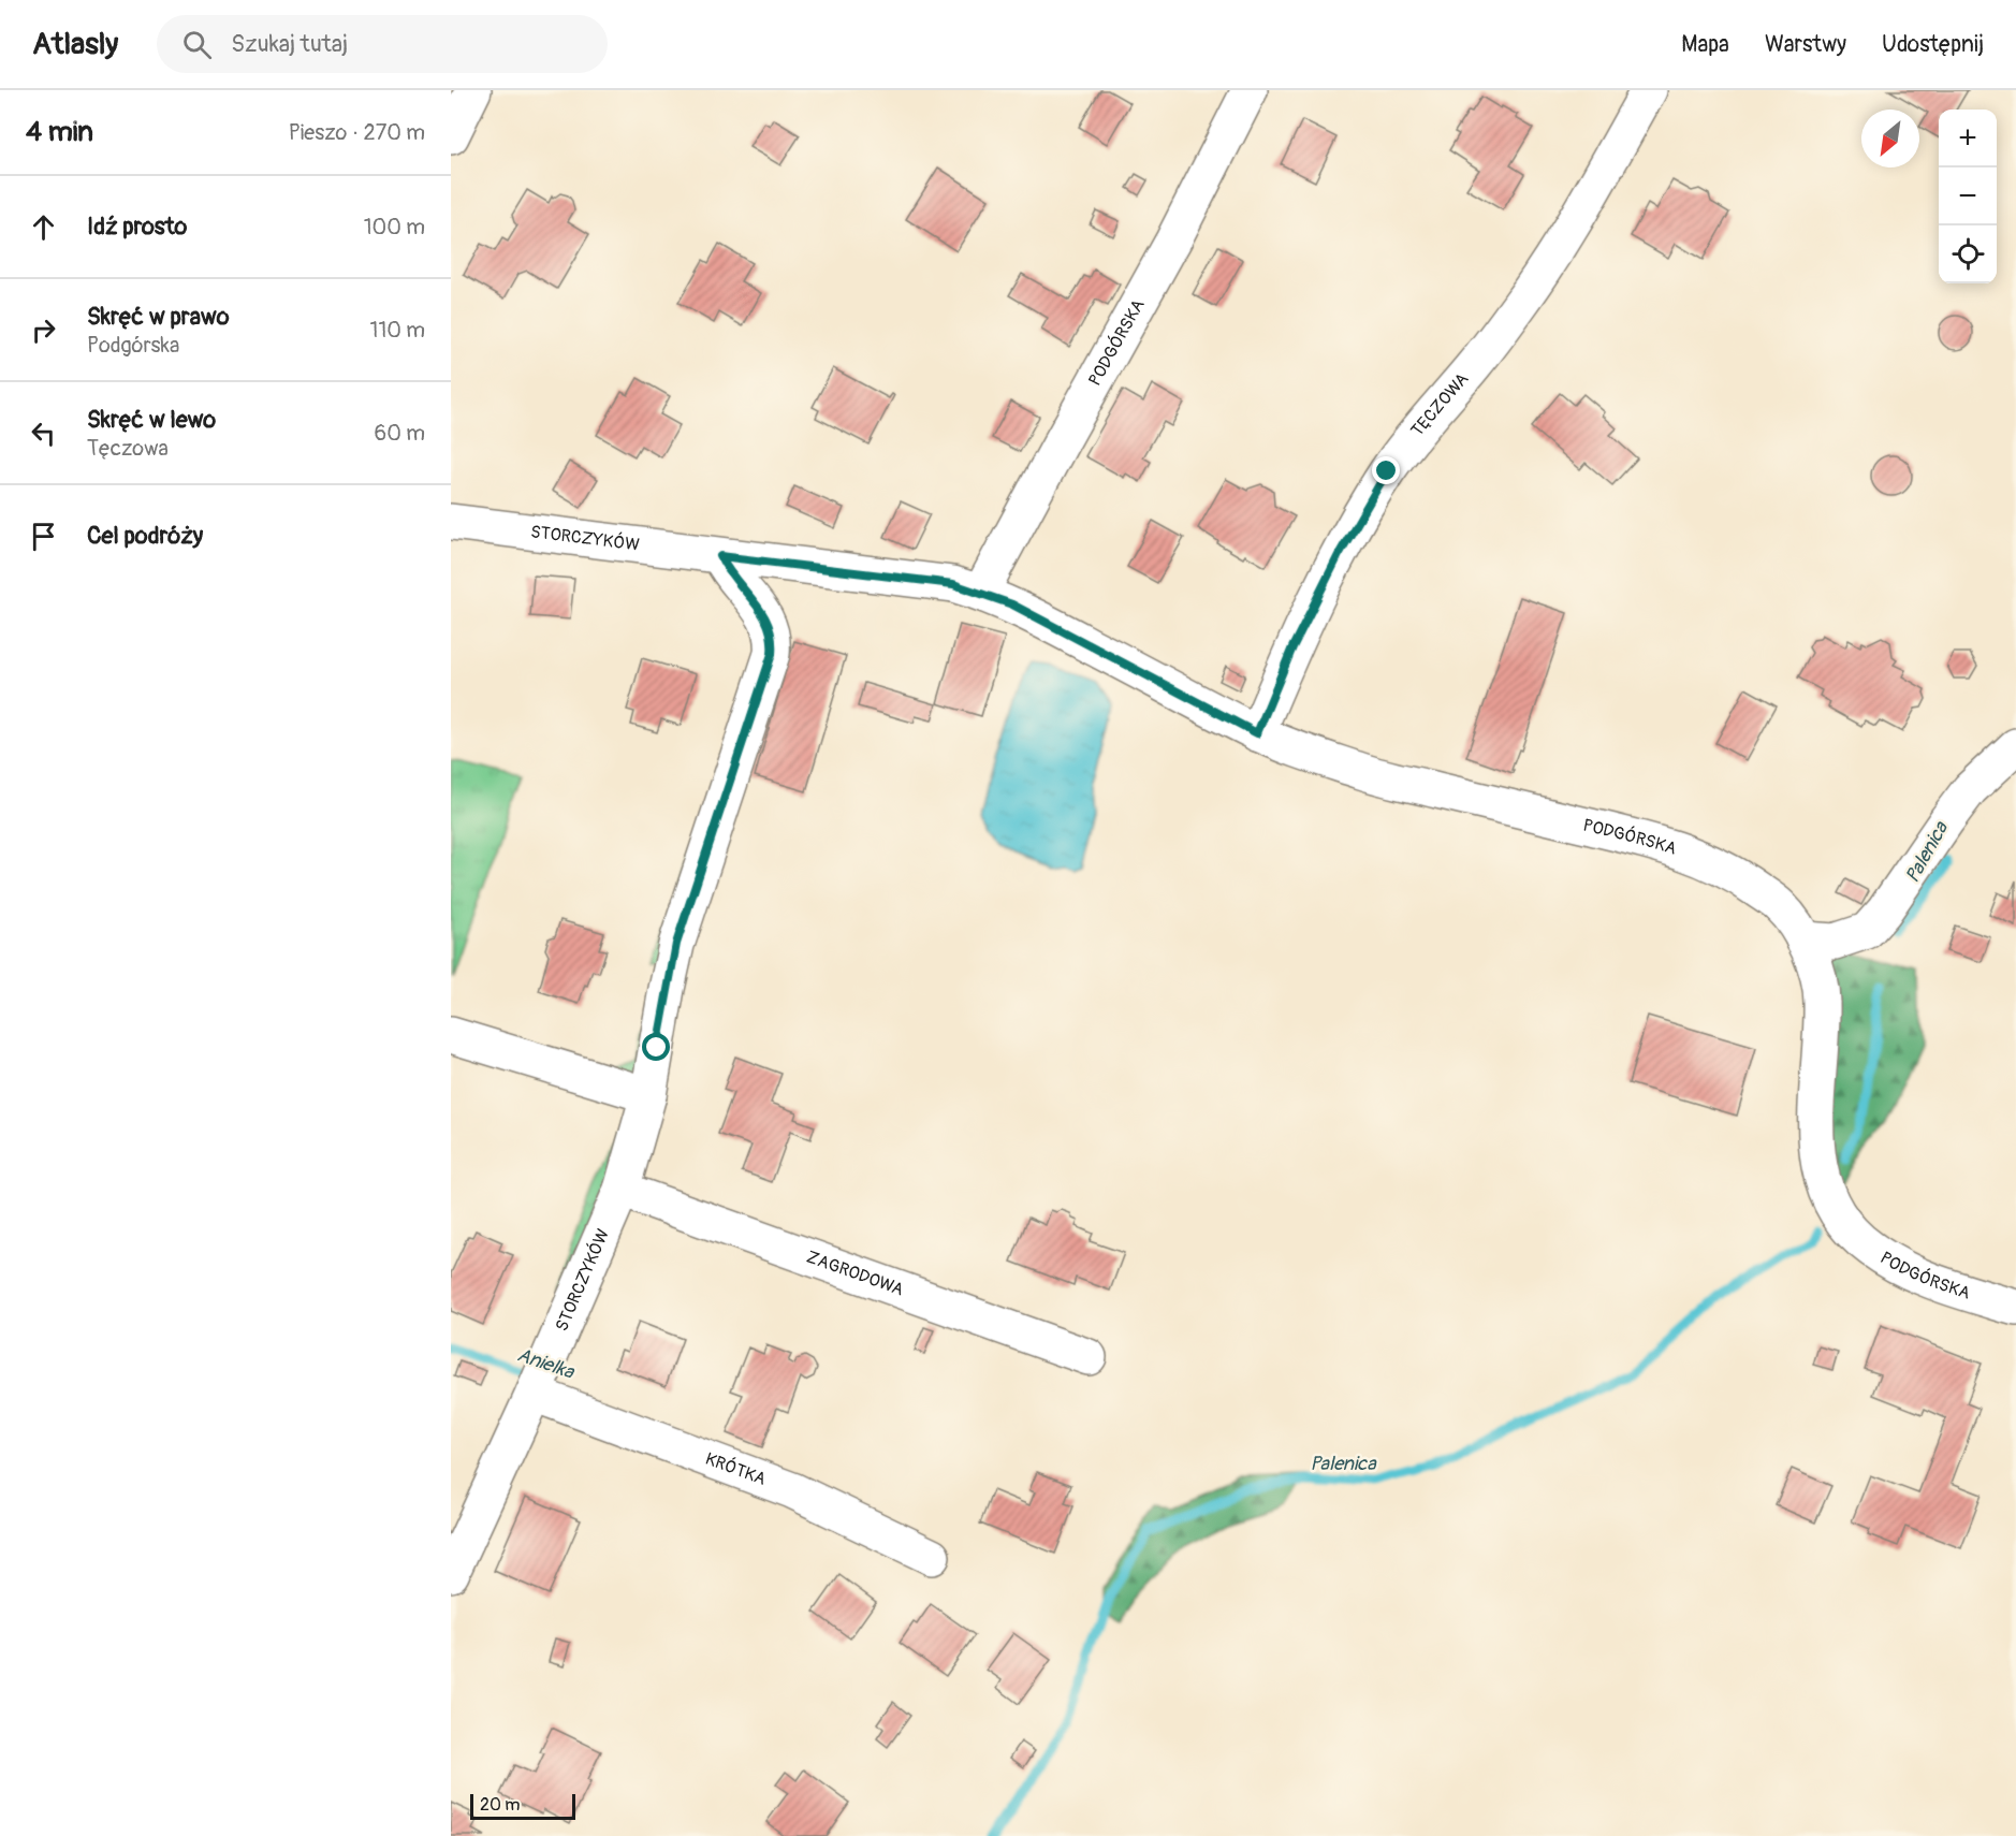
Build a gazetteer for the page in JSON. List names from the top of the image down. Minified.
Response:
{"streets":{"street":["PODGÓRSKA","TĘCZOWA","STORCZYKÓW","ZAGRODOWA","KRÓTKA"]},"crossings":[["PODGÓRSKA","TĘCZOWA"],["PODGÓRSKA","STORCZYKÓW"],["STORCZYKÓW","ZAGRODOWA"],["STORCZYKÓW","KRÓTKA"]],"water":["Palenica","Anielka"],"scale_bar":"20 m","north":"bottom left","page":{"header":"Atlasly","search":"Szukaj tutaj","nav":["Mapa","Warstwy","Udostępnij"],"heading":["4 min","Pieszo · 270 m"],"map_buttons":["+","−"],"list":[["Idź prosto","100 m"],["Skręć w prawo","Podgórska","110 m"],["Skręć w lewo","Tęczowa","60 m"],"Cel podróży"],"scale":"20 m"}}
